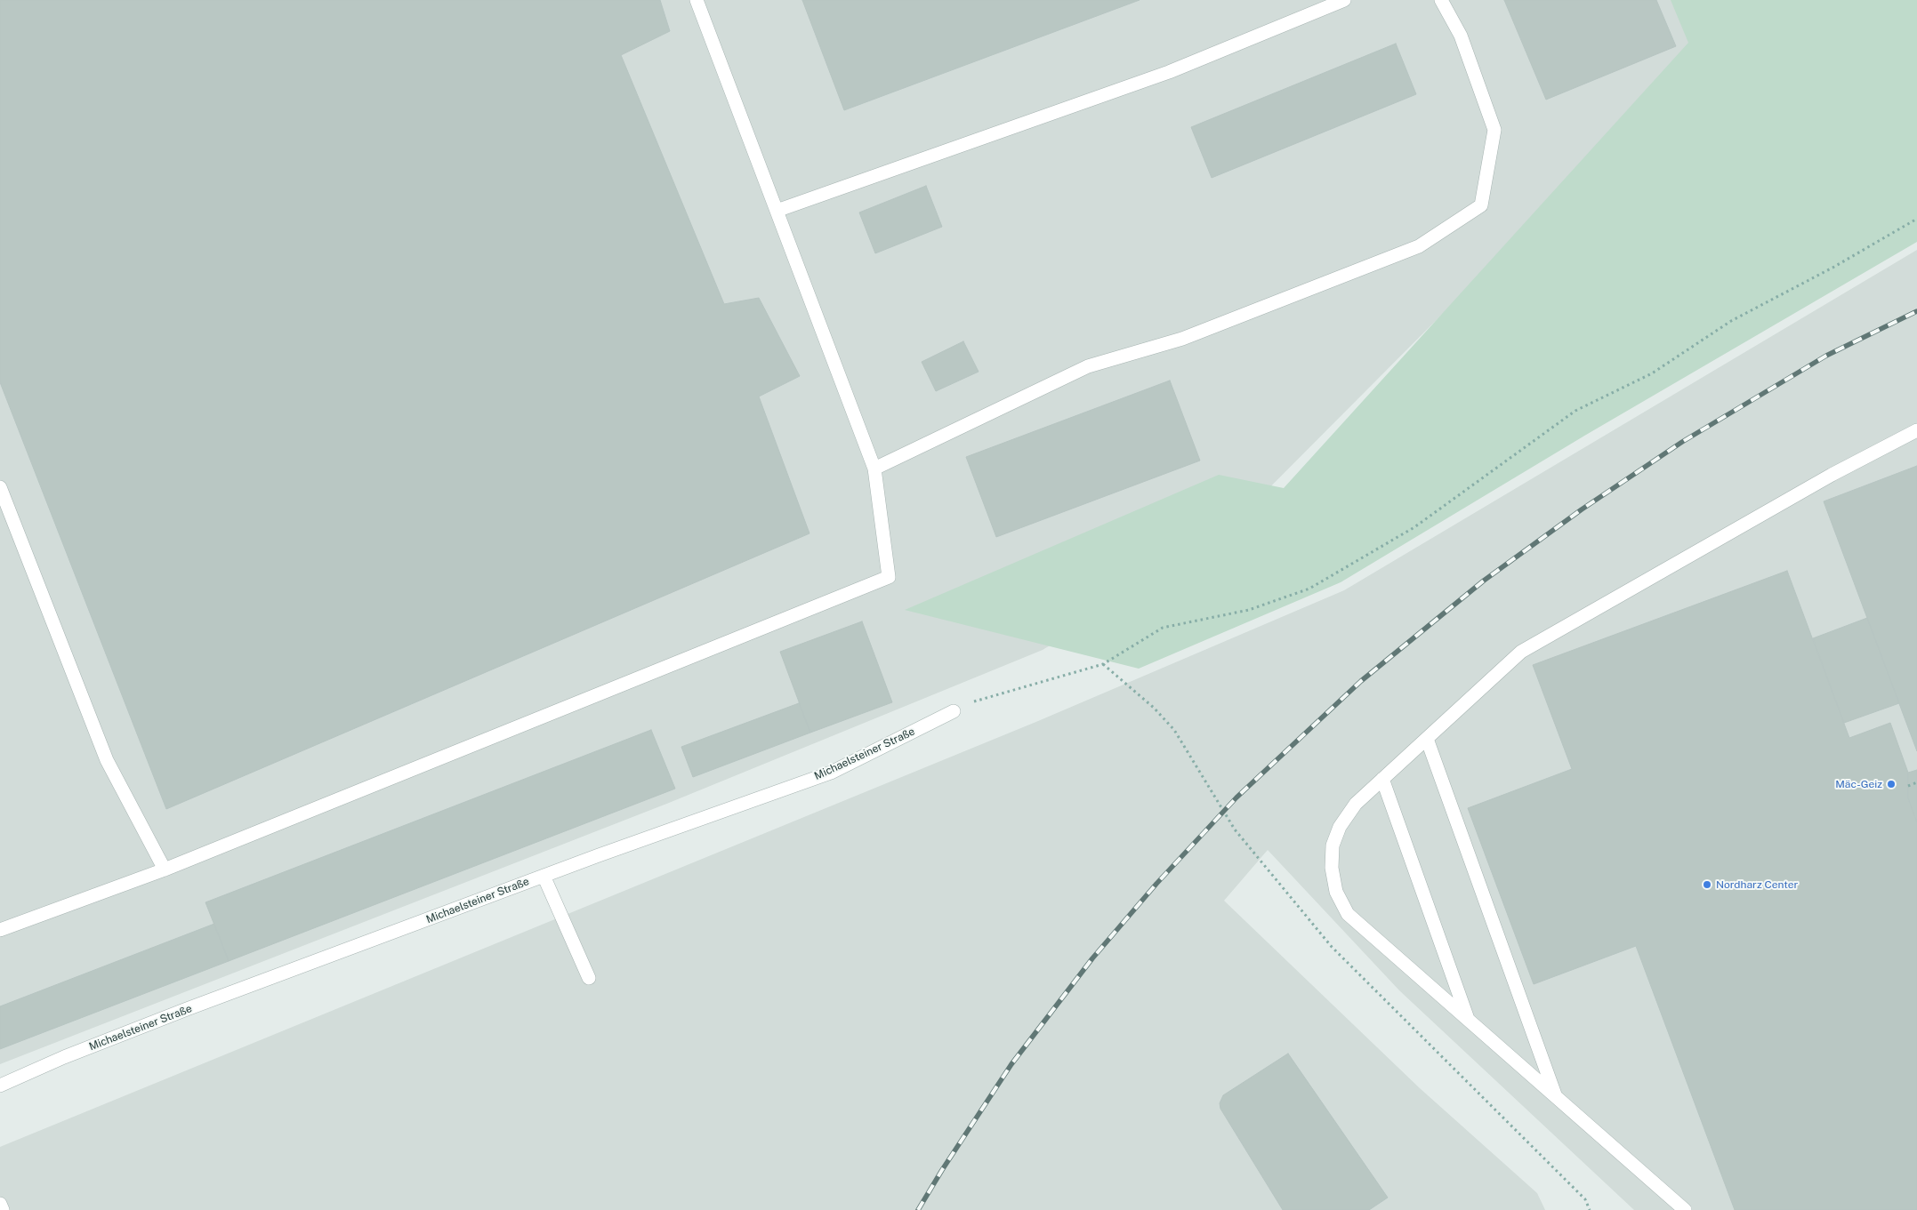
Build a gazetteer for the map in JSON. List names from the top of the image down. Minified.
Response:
{"streets":{"lane":["Michaelsteiner Straße"]},"places":["Mäc-Geiz","Nordharz Center"]}
